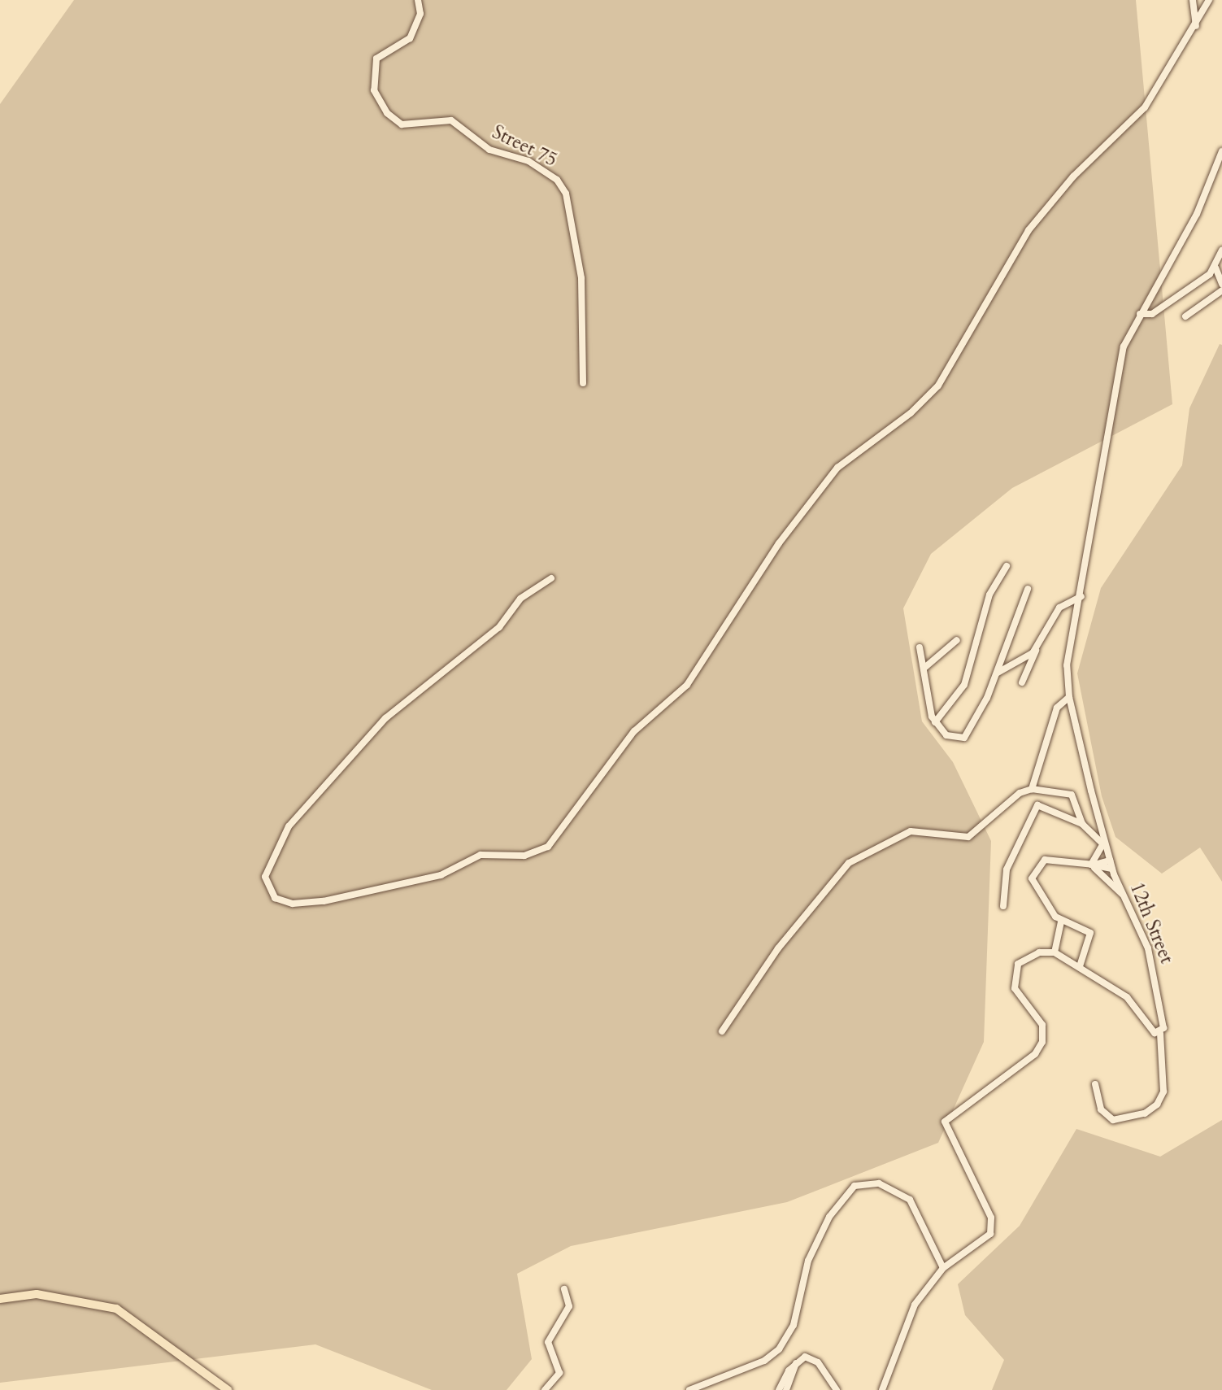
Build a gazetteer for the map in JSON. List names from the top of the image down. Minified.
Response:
{"streets":{"street":["Street 75","12th Street"]}}
